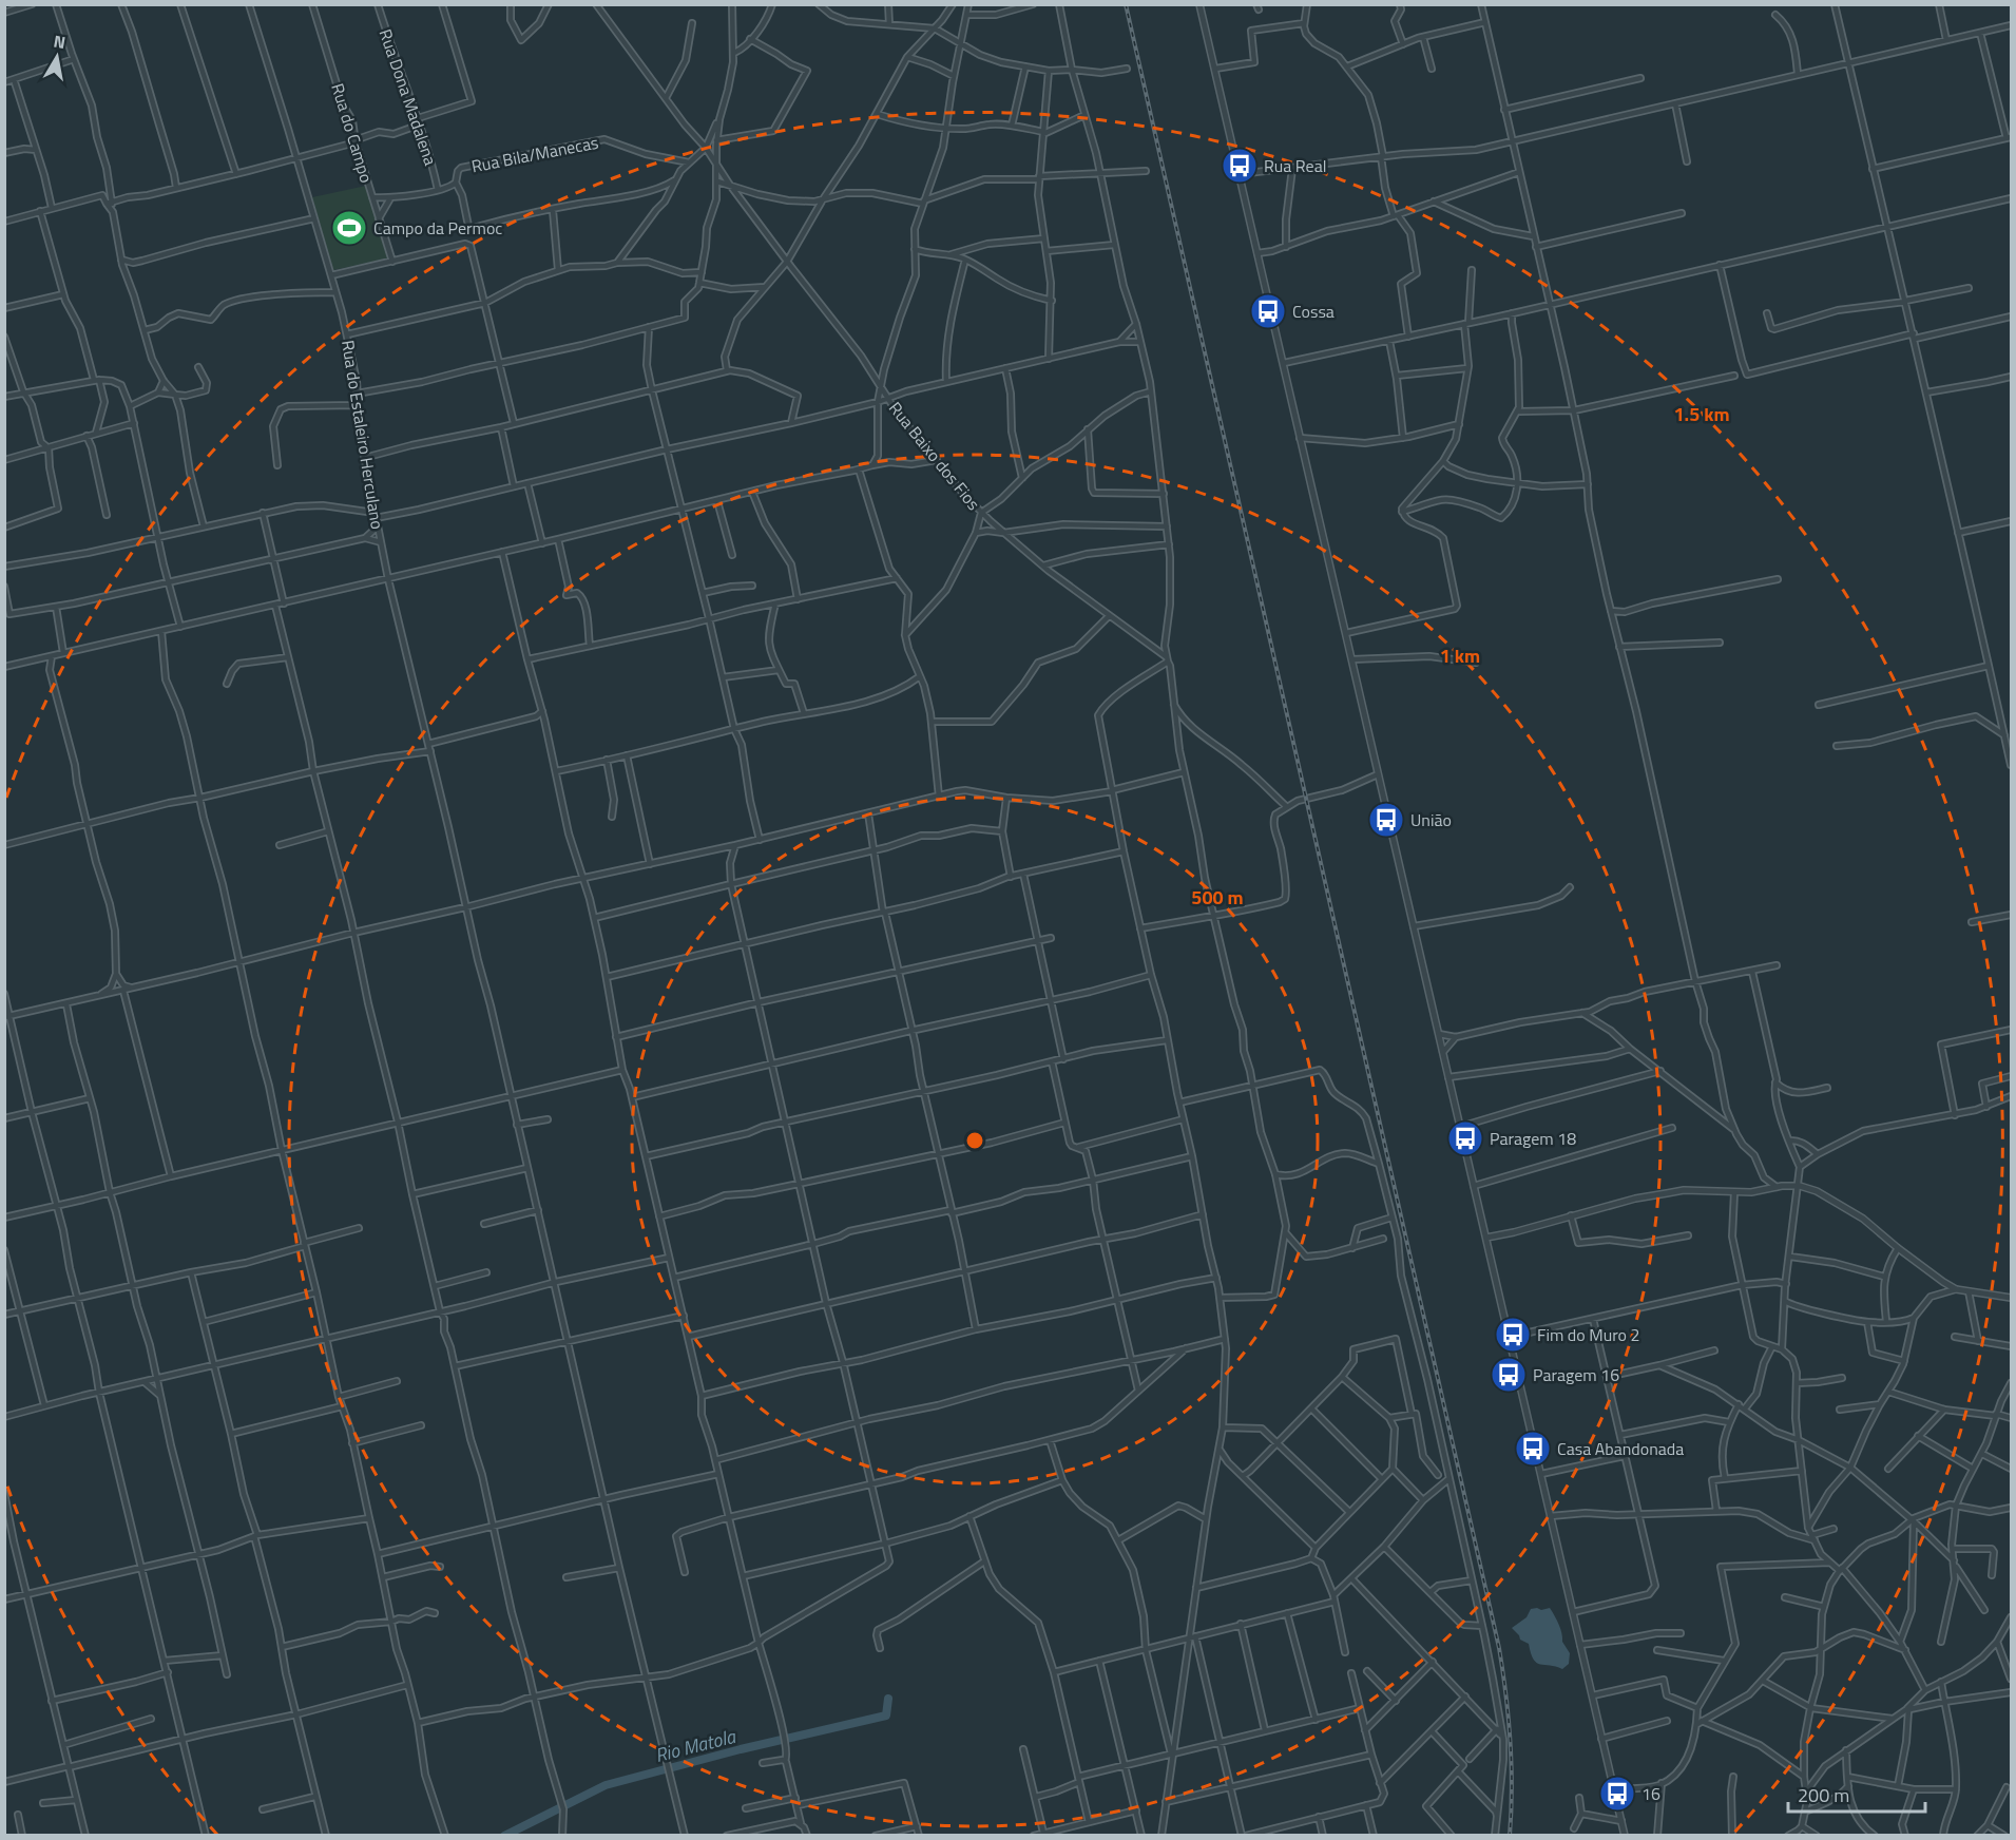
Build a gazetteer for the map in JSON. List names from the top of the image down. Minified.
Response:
{"streets":{"street":["Rua Dona Madalena","Rua do Campo","Rua Bila/Manecas","Rua do Estaleiro Herculano","Rua Baixo dos Fios"]},"crossings":[["Rua Dona Madalena","Rua Bila/Manecas"],["Rua do Campo","Rua Bila/Manecas"]],"water":["Rio Matola"],"places":{"bus stop":["Rua Real","Cossa","União","Paragem 18","Fim do Muro 2","Paragem 16","Casa Abandonada","16"],"sports":["Campo da Permoc"]},"scale_bar":"200 m","north":"top","rings":["1.5 km","1 km","500 m"]}
